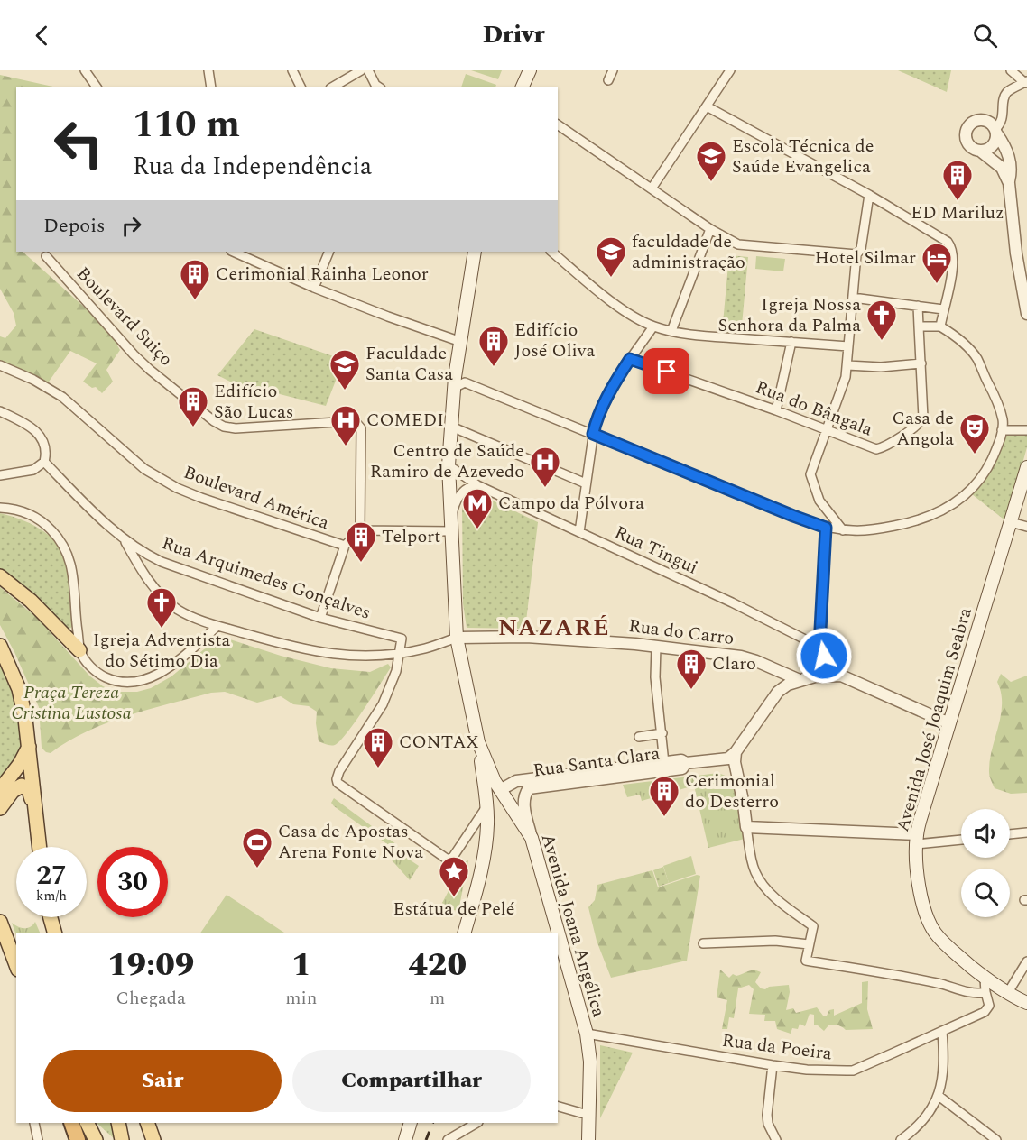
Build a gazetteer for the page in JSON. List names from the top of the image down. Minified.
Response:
{"streets":{"main road":["Avenida José Joaquim Seabra","Avenida Joana Angélica"],"street":["Boulevard Suiço","Rua do Bângala","Boulevard América","Rua Tingui","Rua Arquimedes Gonçalves","Rua do Carro","Rua Santa Clara","Rua da Poeira"]},"crossings":[["Rua Tingui","Avenida Joana Angélica"],["Rua do Carro","Avenida Joana Angélica"],["Rua Santa Clara","Avenida Joana Angélica"],["Avenida Joana Angélica","Rua da Poeira"]],"districts":["NAZARÉ"],"parks":["Praça Tereza Cristina Lustosa"],"places":{"school or university":["Escola Técnica de Saúde Evangelica","faculdade de administração","Faculdade Santa Casa"],"building":["ED Mariluz","Cerimonial Rainha Leonor","Edifício José Oliva","Edifício São Lucas","Telport","Claro","CONTAX","Cerimonial do Desterro"],"hotel":["Hotel Silmar"],"church":["Igreja Nossa Senhora da Palma","Igreja Adventista do Sétimo Dia"],"hospital":["COMEDI","Centro de Saúde Ramiro de Azevedo"],"theatre":["Casa de Angola"],"metro station":["Campo da Pólvora"],"sports":["Casa de Apostas Arena Fonte Nova"],"place":["Estátua de Pelé"]},"page":{"header":"Drivr","turn":["110 m","Rua da Independência"],"then":"Depois","speed":"27 km/h","limit":"30","eta":["19:09","Chegada","1","min","420","m"],"buttons":["Sair","Compartilhar"]}}
